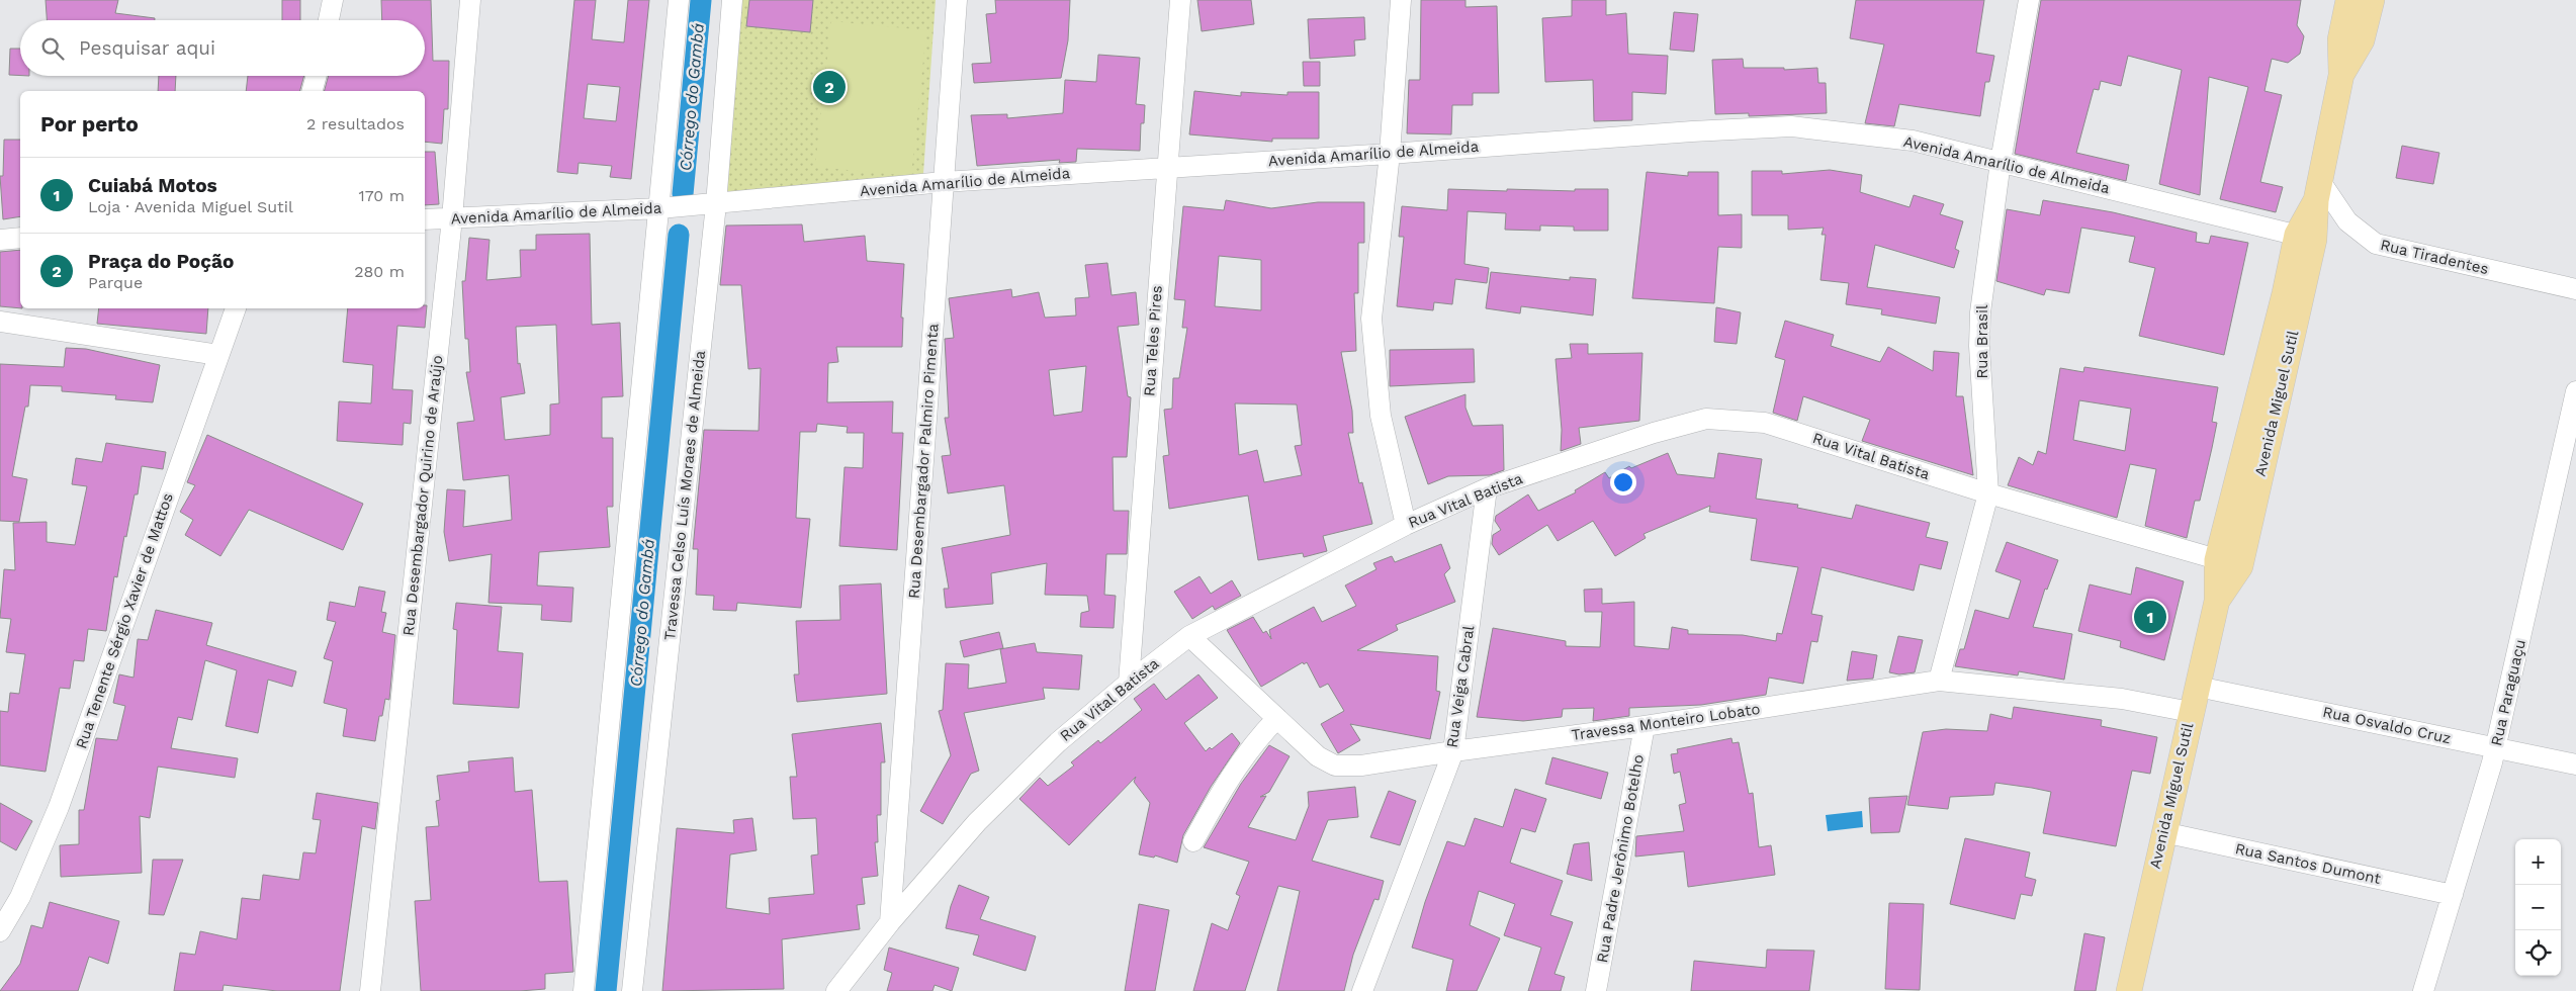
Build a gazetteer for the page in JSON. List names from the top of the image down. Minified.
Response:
{"streets":{"main road":["Avenida Miguel Sutil"],"street":["Avenida Amarílio de Almeida","Rua Tiradentes","Rua Teles Pires","Rua Brasil","Rua Vital Batista","Rua Desembargador Palmiro Pimenta","Rua Desembargador Quirino de Araújo","Travessa Celso Luís Moraes de Almeida","Rua Tenente Sérgio Xavier de Mattos","Rua Veiga Cabral","Rua Paraguaçu","Travessa Monteiro Lobato","Rua Osvaldo Cruz","Rua Padre Jerônimo Botelho","Rua Santos Dumont"]},"crossings":[["Avenida Amarílio de Almeida","Rua Teles Pires"],["Avenida Amarílio de Almeida","Rua Brasil"],["Avenida Amarílio de Almeida","Avenida Miguel Sutil"],["Avenida Amarílio de Almeida","Rua Desembargador Palmiro Pimenta"],["Avenida Amarílio de Almeida","Rua Desembargador Quirino de Araújo"],["Avenida Amarílio de Almeida","Travessa Celso Luís Moraes de Almeida"],["Rua Tiradentes","Avenida Miguel Sutil"],["Rua Teles Pires","Rua Vital Batista"],["Rua Brasil","Rua Vital Batista"],["Rua Brasil","Travessa Monteiro Lobato"],["Avenida Miguel Sutil","Rua Vital Batista"],["Avenida Miguel Sutil","Travessa Monteiro Lobato"],["Avenida Miguel Sutil","Rua Osvaldo Cruz"],["Avenida Miguel Sutil","Rua Santos Dumont"],["Rua Vital Batista","Rua Desembargador Palmiro Pimenta"],["Rua Vital Batista","Rua Veiga Cabral"],["Rua Vital Batista","Travessa Monteiro Lobato"],["Rua Veiga Cabral","Travessa Monteiro Lobato"],["Rua Paraguaçu","Rua Osvaldo Cruz"],["Rua Paraguaçu","Rua Santos Dumont"],["Travessa Monteiro Lobato","Rua Padre Jerônimo Botelho"]],"water":["Córrego do Gambá"],"page":{"search":"Pesquisar aqui","pins":["2","1"],"heading":["Por perto","2 resultados"],"list":[{"mark":"1","name":"Cuiabá Motos","note":"Loja · Avenida Miguel Sutil","value":"170 m"},{"mark":"2","name":"Praça do Poção","note":"Parque","value":"280 m"}],"map_buttons":["+","−"]}}
